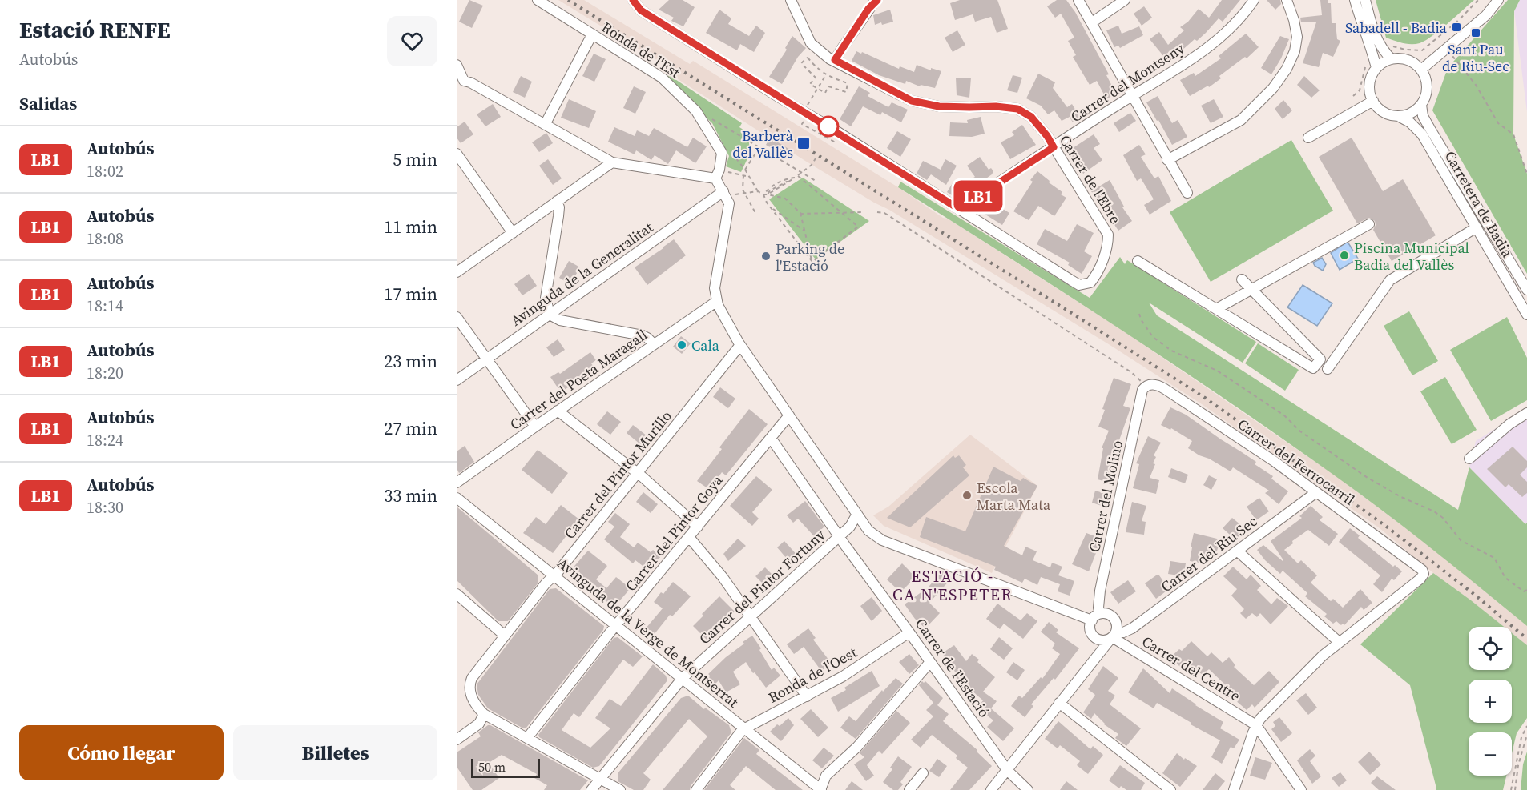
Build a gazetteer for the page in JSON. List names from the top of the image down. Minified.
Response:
{"streets":{"street":["Ronda de l'Est","Carrer del Montseny","Carrer de l'Ebre","Carretera de Badia","Avinguda de la Generalitat","Carrer del Poeta Maragall","Carrer del Ferrocarril","Carrer del Pintor Murillo","Carrer del Molino","Carrer del Pintor Goya","Carrer del Riu Sec","Carrer del Pintor Fortuny","Avinguda de la Verge de Montserrat","Carrer de l'Estació","Carrer del Centre","Ronda de l'Oest"]},"crossings":[["Carrer del Montseny","Carrer de l'Ebre"],["Carrer del Ferrocarril","Carrer del Molino"],["Carrer del Ferrocarril","Carrer del Riu Sec"],["Carrer del Pintor Murillo","Avinguda de la Verge de Montserrat"],["Carrer del Molino","Carrer del Riu Sec"],["Carrer del Molino","Carrer del Centre"],["Carrer del Pintor Goya","Avinguda de la Verge de Montserrat"],["Carrer del Pintor Goya","Carrer de l'Estació"],["Carrer del Riu Sec","Carrer del Centre"],["Carrer del Pintor Fortuny","Avinguda de la Verge de Montserrat"],["Carrer del Pintor Fortuny","Carrer de l'Estació"],["Avinguda de la Verge de Montserrat","Ronda de l'Oest"],["Carrer de l'Estació","Ronda de l'Oest"]],"districts":["ESTACIÓ - CA N'ESPETER"],"places":{"transit":["Sabadell - Badia","Sant Pau de Riu-Sec","Barberà del Vallès"],"other":["Piscina Municipal Badia del Vallès","Parking de l'Estació","Cala","Escola Marta Mata"]},"lines":["bus line LB1"],"scale_bar":"50 m","page":{"heading":[["Estació RENFE","Autobús"],"Salidas"],"on_map":"LB1","list":[{"mark":"LB1","name":"Autobús","note":"18:02","value":"5 min"},{"mark":"LB1","name":"Autobús","note":"18:08","value":"11 min"},{"mark":"LB1","name":"Autobús","note":"18:14","value":"17 min"},{"mark":"LB1","name":"Autobús","note":"18:20","value":"23 min"},{"mark":"LB1","name":"Autobús","note":"18:24","value":"27 min"},{"mark":"LB1","name":"Autobús","note":"18:30","value":"33 min"}],"map_buttons":["+","−"],"buttons":["Cómo llegar","Billetes"],"scale":"50 m"}}
